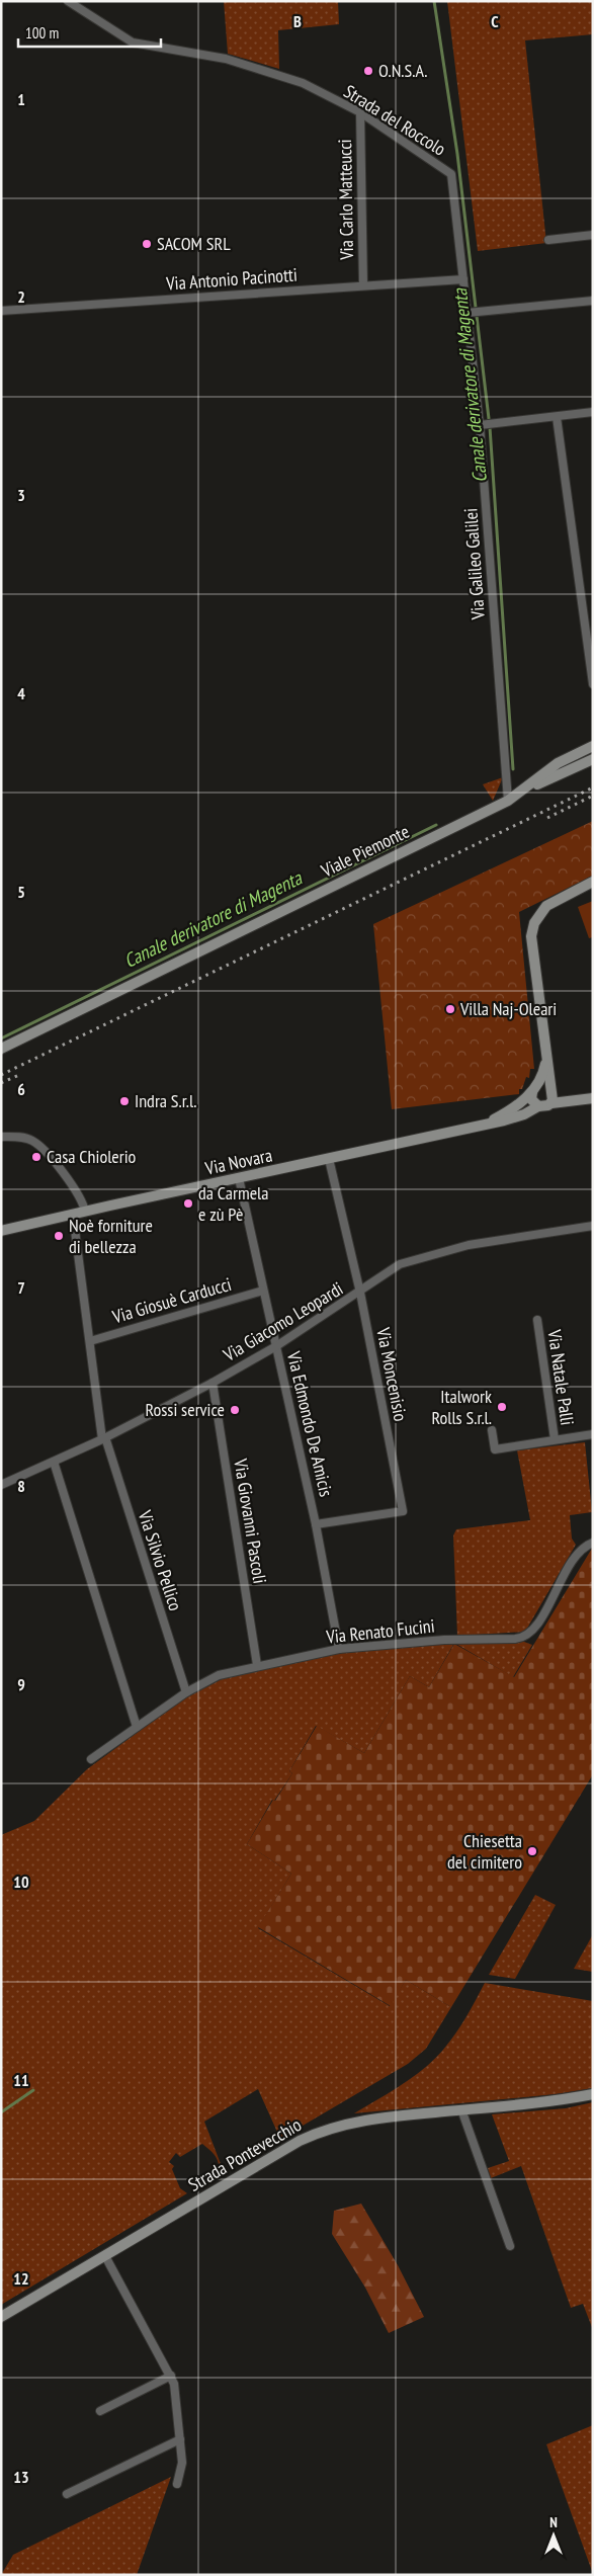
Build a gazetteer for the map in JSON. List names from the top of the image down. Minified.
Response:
{"streets":{"street":["Strada del Roccolo","Via Carlo Matteucci","Via Antonio Pacinotti","Via Galileo Galilei","Viale Piemonte","Via Novara","Via Giosuè Carducci","Via Giacomo Leopardi","Via Moncenisio","Via Natale Palli","Via Edmondo De Amicis","Via Giovanni Pascoli","Via Silvio Pellico","Via Renato Fucini","Strada Pontevecchio"]},"crossings":[["Strada del Roccolo","Via Carlo Matteucci"],["Strada del Roccolo","Via Galileo Galilei"],["Via Carlo Matteucci","Via Antonio Pacinotti"],["Via Antonio Pacinotti","Via Galileo Galilei"],["Via Galileo Galilei","Viale Piemonte"],["Via Novara","Via Moncenisio"],["Via Novara","Via Edmondo De Amicis"],["Via Novara","Via Silvio Pellico"],["Via Giosuè Carducci","Via Edmondo De Amicis"],["Via Giosuè Carducci","Via Silvio Pellico"],["Via Giacomo Leopardi","Via Moncenisio"],["Via Giacomo Leopardi","Via Edmondo De Amicis"],["Via Giacomo Leopardi","Via Giovanni Pascoli"],["Via Giacomo Leopardi","Via Silvio Pellico"],["Via Moncenisio","Via Edmondo De Amicis"],["Via Edmondo De Amicis","Via Renato Fucini"],["Via Giovanni Pascoli","Via Renato Fucini"],["Via Silvio Pellico","Via Renato Fucini"]],"water":["Canale derivatore di Magenta"],"places":["O.N.S.A.","SACOM SRL","Villa Naj-Oleari","Indra S.r.l.","Casa Chiolerio","da Carmela e zù Pè","Noè forniture di bellezza","Italwork Rolls S.r.l.","Rossi service","Chiesetta del cimitero"],"scale_bar":"100 m","north":"top","grid":{"columns":["B","C"],"rows":["1","2","3","4","5","6","7","8","9","10","11","12","13"]}}
